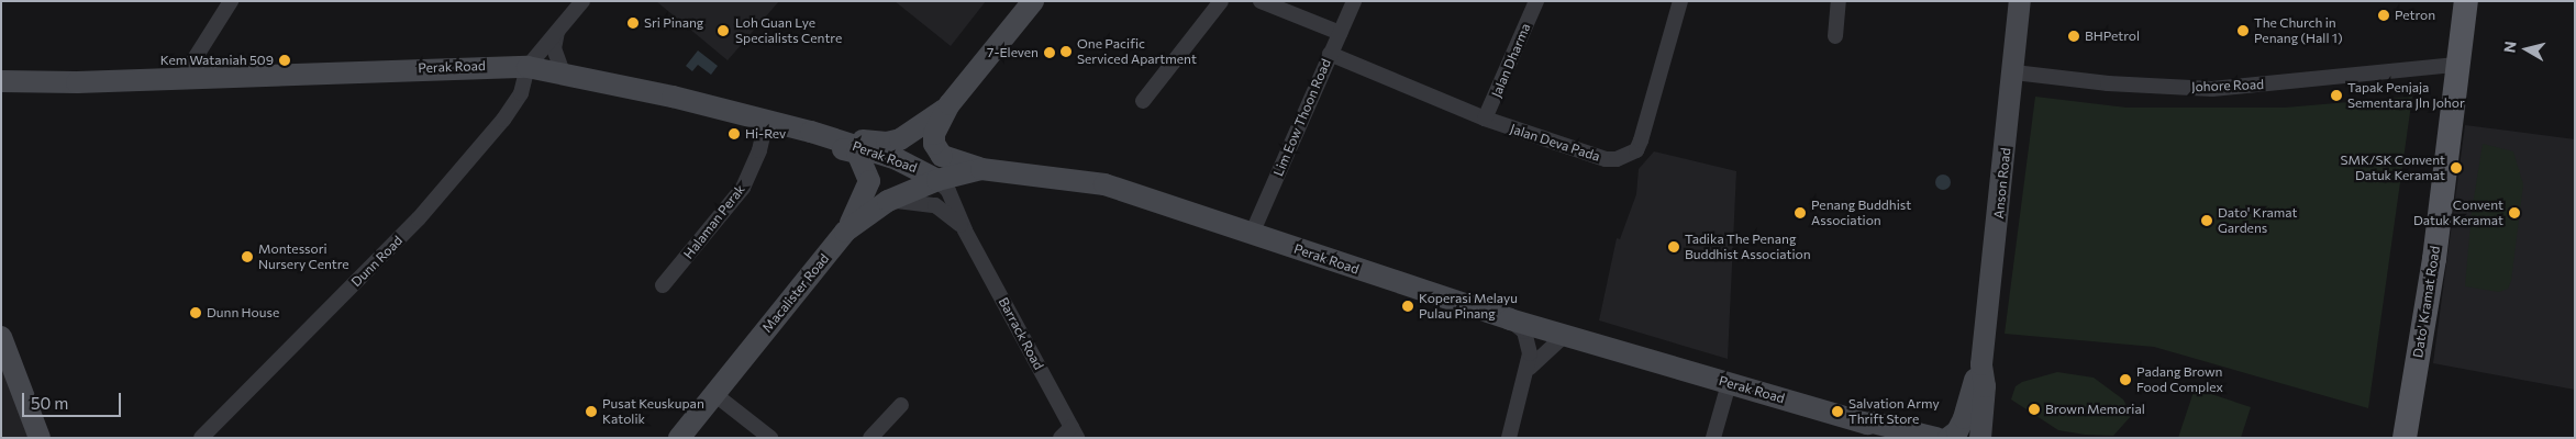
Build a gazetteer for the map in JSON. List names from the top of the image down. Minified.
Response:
{"streets":{"main road":["Perak Road","Anson Road","Macalister Road","Dato' Kramat Road"],"street":["Jalan Dharma","Johore Road","Lim Eow Thoon Road","Jalan Deva Pada","Halaman Perak","Dunn Road","Barrack Road"]},"crossings":[["Jalan Dharma","Jalan Deva Pada"],["Perak Road","Lim Eow Thoon Road"],["Perak Road","Halaman Perak"],["Perak Road","Dunn Road"],["Perak Road","Macalister Road"],["Perak Road","Barrack Road"],["Johore Road","Anson Road"],["Johore Road","Dato' Kramat Road"],["Lim Eow Thoon Road","Jalan Deva Pada"],["Macalister Road","Barrack Road"]],"places":["Petron","Sri Pinang","Loh Guan Lye Specialists Centre","The Church in Penang (Hall 1)","BHPetrol","One Pacific Serviced Apartment","7-Eleven","Kem Wataniah 509","Tapak Penjaja Sementara Jln Johor","Hi-Rev","SMK/SK Convent Datuk Keramat","Penang Buddhist Association","Convent Datuk Keramat","Dato' Kramat Gardens","Tadika The Penang Buddhist Association","Montessori Nursery Centre","Koperasi Melayu Pulau Pinang","Dunn House","Padang Brown Food Complex","Brown Memorial","Pusat Keuskupan Katolik","Salvation Army Thrift Store"],"scale_bar":"50 m","north":"left"}
